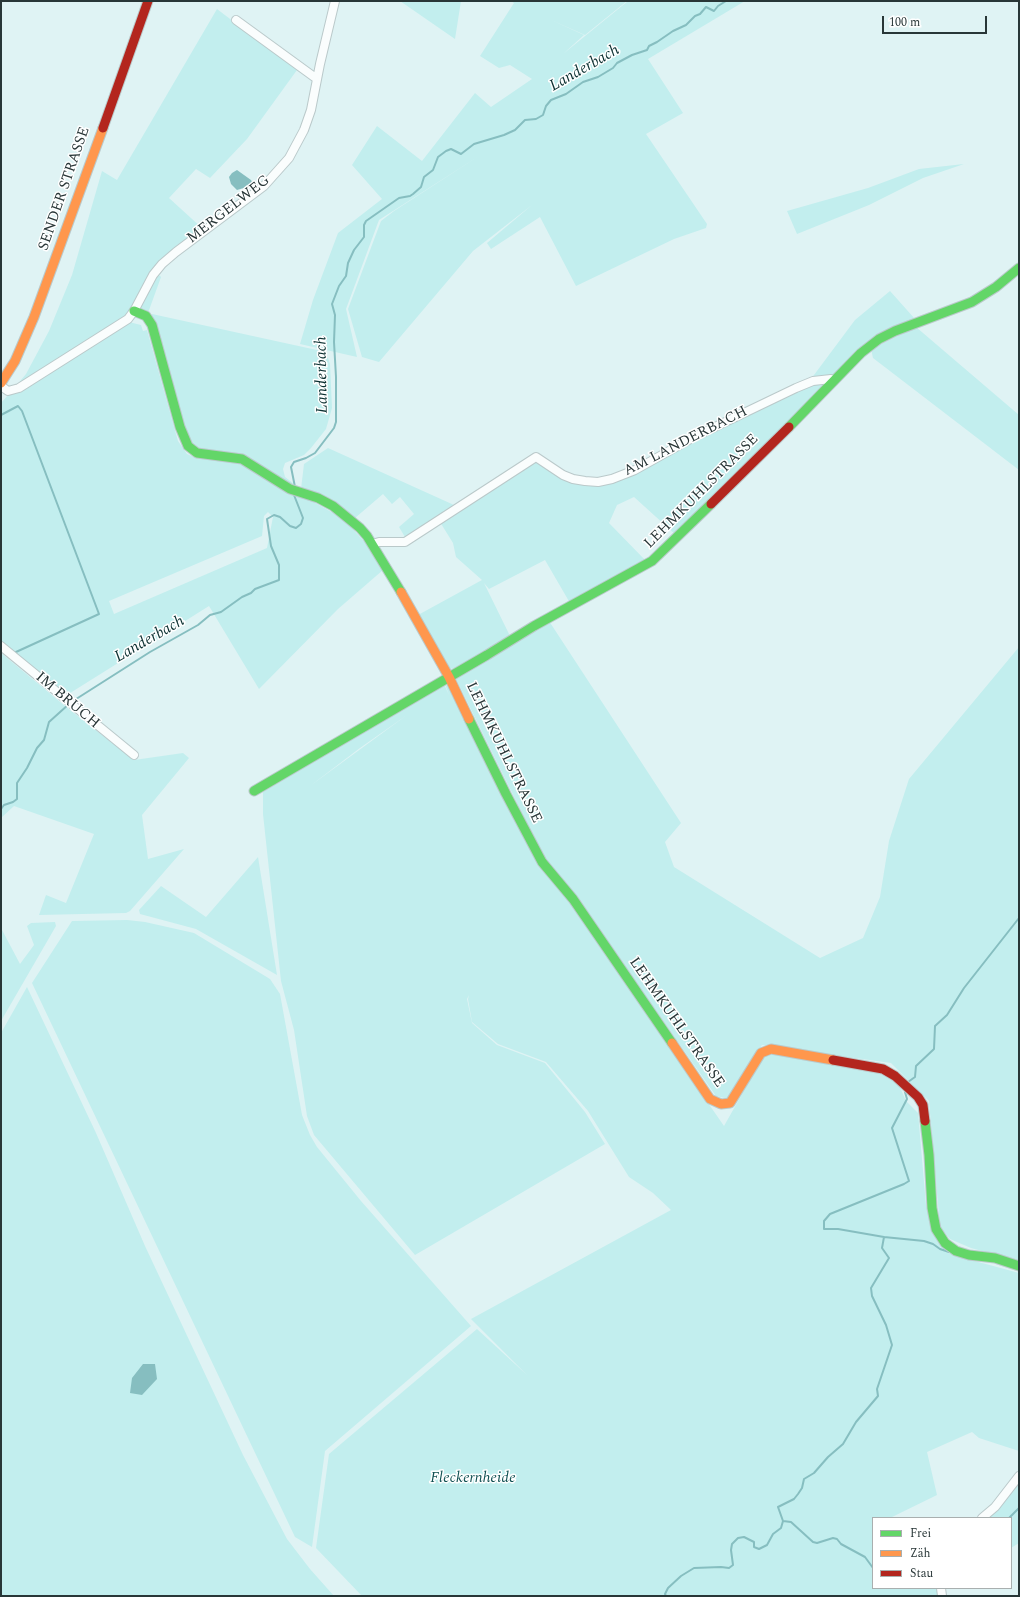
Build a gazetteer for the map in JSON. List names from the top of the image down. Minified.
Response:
{"streets":{"street":["SENDER STRASSE","MERGELWEG","AM LANDERBACH","LEHMKUHLSTRASSE","IM BRUCH"]},"crossings":[["MERGELWEG","LEHMKUHLSTRASSE"],["AM LANDERBACH","LEHMKUHLSTRASSE"]],"water":["Landerbach"],"parks":["Fleckernheide"],"legend":["Frei","Zäh","Stau"],"scale_bar":"100 m"}
